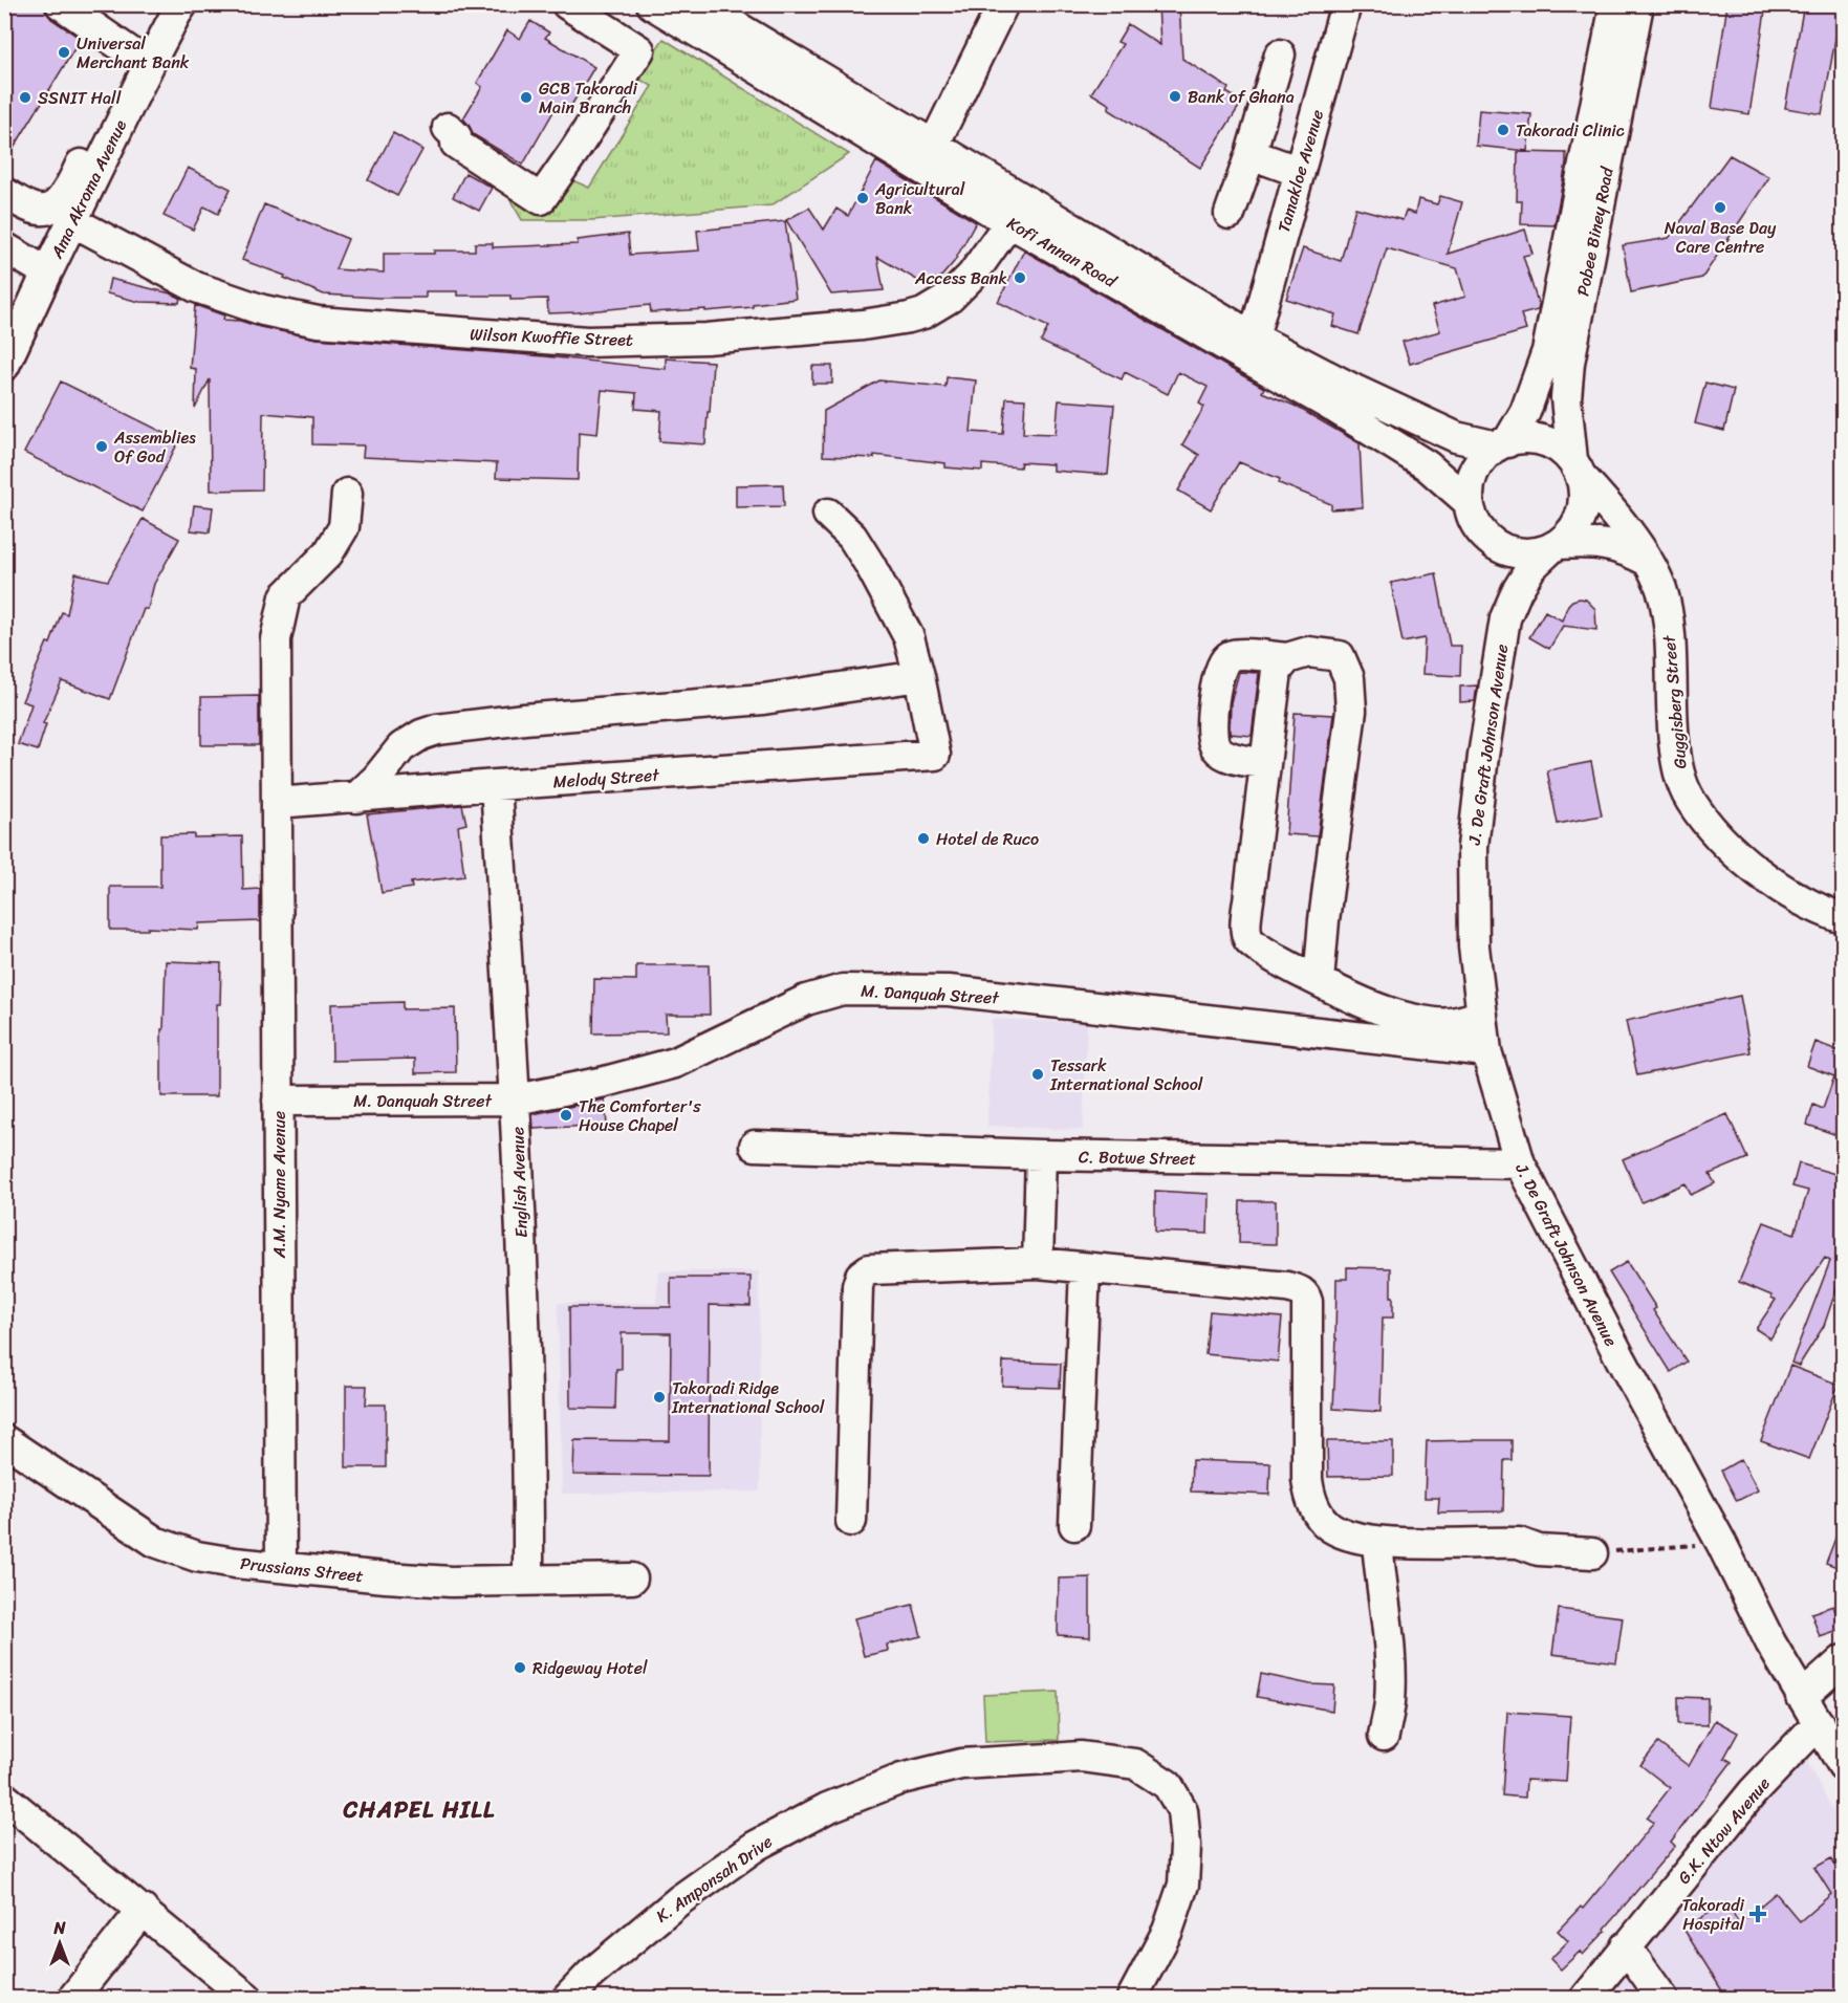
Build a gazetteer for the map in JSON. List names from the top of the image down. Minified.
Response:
{"streets":{"street":["Tamakloe Avenue","Ama Akroma Avenue","Pobee Biney Road","Kofi Annan Road","Wilson Kwoffie Street","Guggisberg Street","J. De Graft Johnson Avenue","Melody Street","M. Danquah Street","C. Botwe Street","English Avenue","A.M. Nyame Avenue","Prussians Street","G.K. Ntow Avenue","K. Amponsah Drive"]},"crossings":[["Tamakloe Avenue","Kofi Annan Road"],["Ama Akroma Avenue","Wilson Kwoffie Street"],["Pobee Biney Road","Kofi Annan Road"],["Pobee Biney Road","Guggisberg Street"],["Pobee Biney Road","J. De Graft Johnson Avenue"],["Kofi Annan Road","Wilson Kwoffie Street"],["Kofi Annan Road","Guggisberg Street"],["Kofi Annan Road","J. De Graft Johnson Avenue"],["Guggisberg Street","J. De Graft Johnson Avenue"],["J. De Graft Johnson Avenue","M. Danquah Street"],["J. De Graft Johnson Avenue","C. Botwe Street"],["J. De Graft Johnson Avenue","G.K. Ntow Avenue"],["Melody Street","English Avenue"],["Melody Street","A.M. Nyame Avenue"],["M. Danquah Street","English Avenue"],["M. Danquah Street","A.M. Nyame Avenue"],["English Avenue","Prussians Street"],["A.M. Nyame Avenue","Prussians Street"]],"districts":["CHAPEL HILL"],"places":{"other":["Universal Merchant Bank","Bank of Ghana","SSNIT Hall","GCB Takoradi Main Branch","Takoradi Clinic","Agricultural Bank","Naval Base Day Care Centre","Access Bank","Assemblies Of God","Hotel de Ruco","Tessark International School","The Comforter's House Chapel","Takoradi Ridge International School","Ridgeway Hotel"],"health":["Takoradi Hospital"]},"north":"top"}
